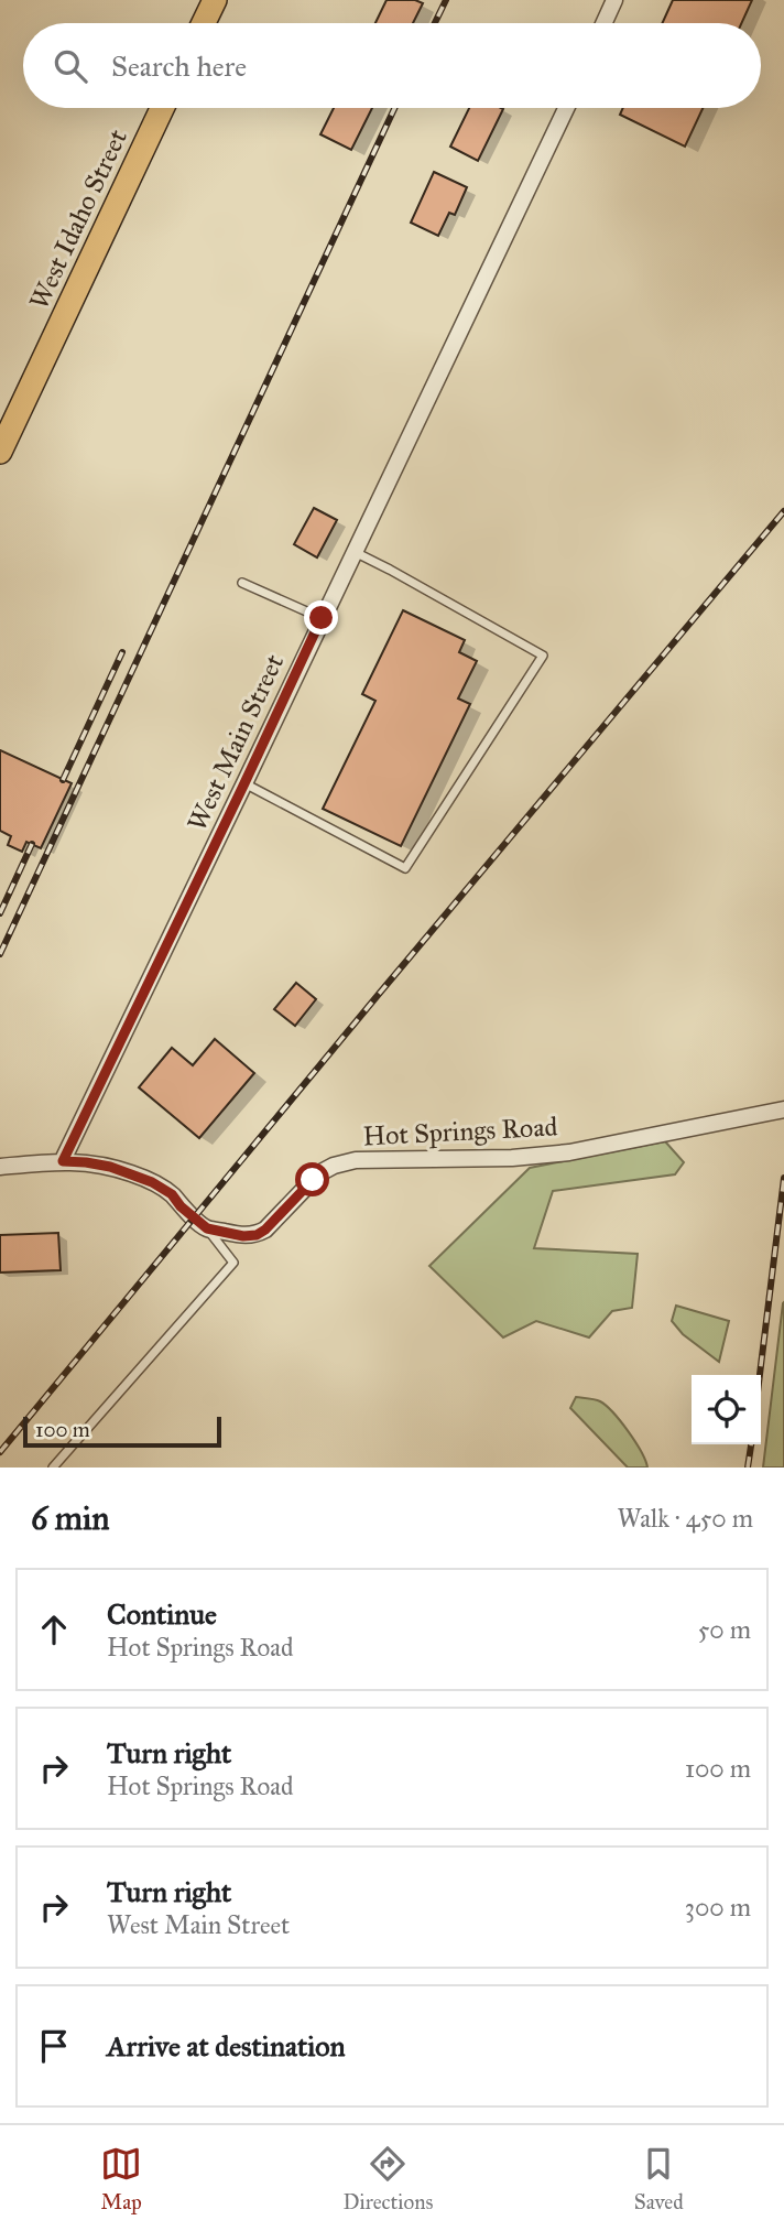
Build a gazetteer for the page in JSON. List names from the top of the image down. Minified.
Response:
{"streets":{"main road":["West Idaho Street"],"street":["West Main Street","Hot Springs Road"]},"crossings":[["West Main Street","Hot Springs Road"]],"scale_bar":"100 m","page":{"search":"Search here","scale":"100 m","heading":["6 min","Walk · 450 m"],"list":[["Continue","Hot Springs Road","50 m"],["Turn right","Hot Springs Road","100 m"],["Turn right","West Main Street","300 m"],"Arrive at destination"],"nav":["Map","Directions","Saved"]}}
